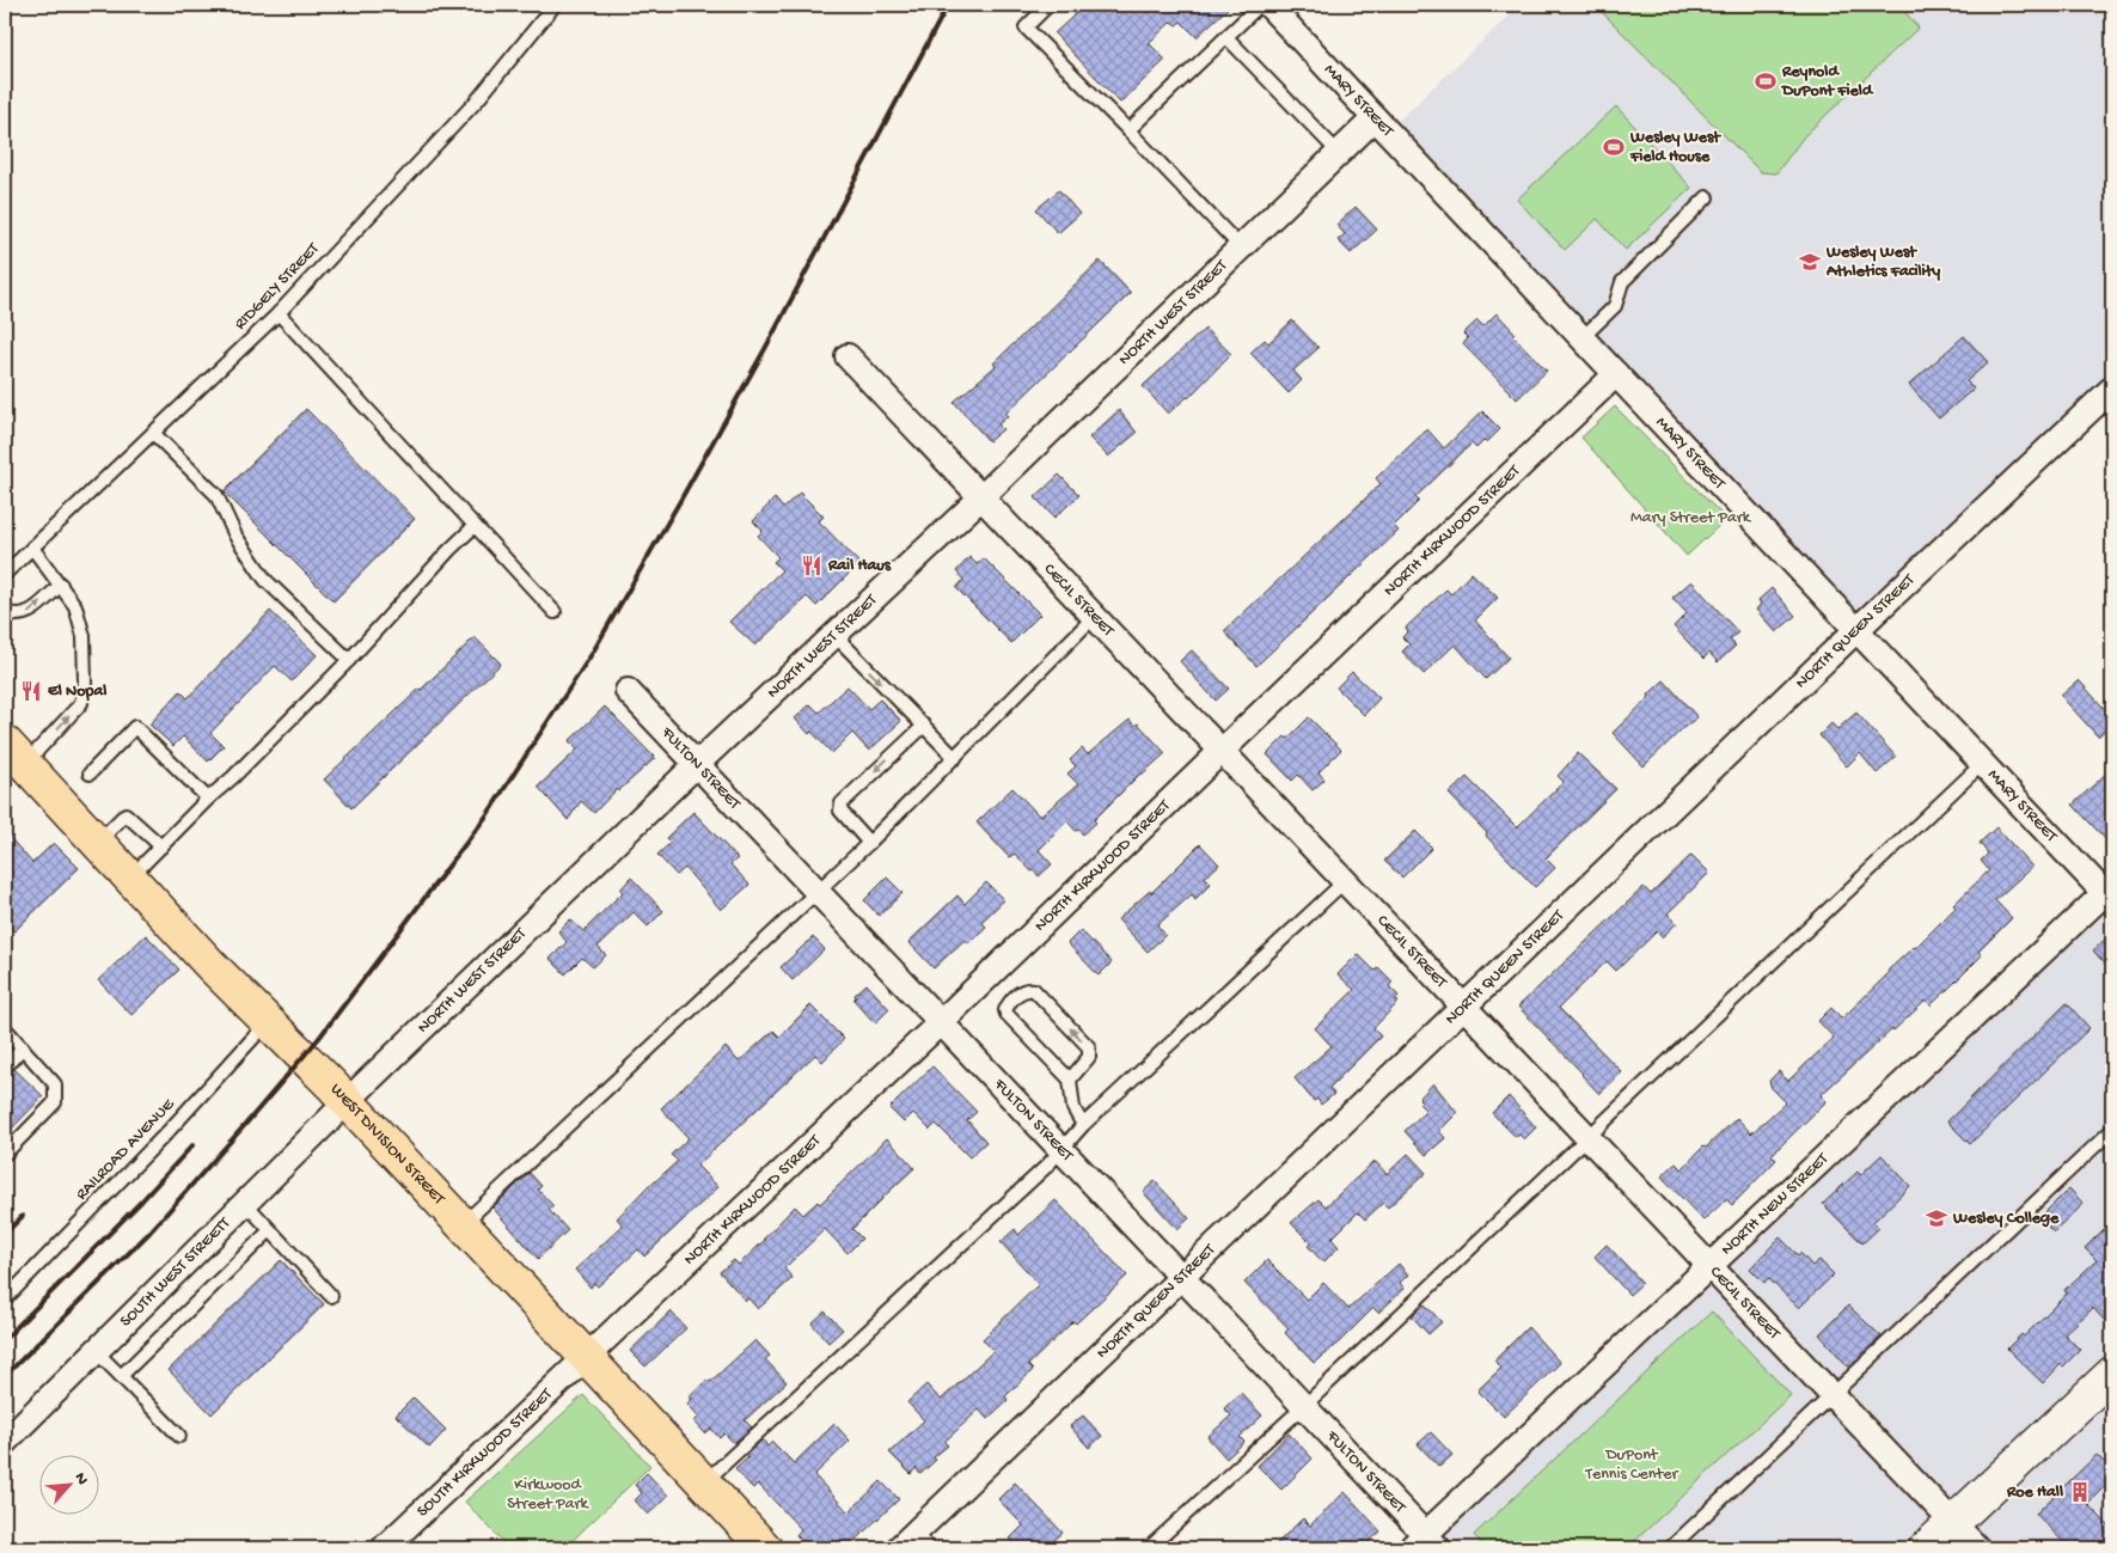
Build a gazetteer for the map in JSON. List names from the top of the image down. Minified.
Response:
{"streets":{"highway":["WEST DIVISION STREET"],"street":["MARY STREET","NORTH WEST STREET","NORTH KIRKWOOD STREET","CECIL STREET","NORTH QUEEN STREET","FULTON STREET","NORTH NEW STREET","SOUTH WEST STREETT","SOUTH KIRKWOOD STREET"],"lane":["RIDGELY STREET","RAILROAD AVENUE"]},"crossings":[["MARY STREET","NORTH WEST STREET"],["MARY STREET","NORTH KIRKWOOD STREET"],["MARY STREET","NORTH QUEEN STREET"],["MARY STREET","NORTH NEW STREET"],["NORTH WEST STREET","CECIL STREET"],["NORTH WEST STREET","FULTON STREET"],["NORTH WEST STREET","WEST DIVISION STREET"],["NORTH WEST STREET","SOUTH WEST STREETT"],["NORTH KIRKWOOD STREET","CECIL STREET"],["NORTH KIRKWOOD STREET","FULTON STREET"],["NORTH KIRKWOOD STREET","WEST DIVISION STREET"],["NORTH KIRKWOOD STREET","SOUTH KIRKWOOD STREET"],["CECIL STREET","NORTH QUEEN STREET"],["CECIL STREET","NORTH NEW STREET"],["NORTH QUEEN STREET","FULTON STREET"],["FULTON STREET","NORTH NEW STREET"],["WEST DIVISION STREET","RAILROAD AVENUE"],["WEST DIVISION STREET","SOUTH WEST STREETT"],["WEST DIVISION STREET","SOUTH KIRKWOOD STREET"]],"parks":["Mary Street Park","DuPont Tennis Center","Kirkwood Street Park"],"places":{"sports":["Reynold DuPont Field","Wesley West Field House"],"school or university":["Wesley West Athletics Facility","Wesley College"],"restaurant":["Rail Haus","El Nopal"],"building":["Roe Hall"]},"north":"top right"}
